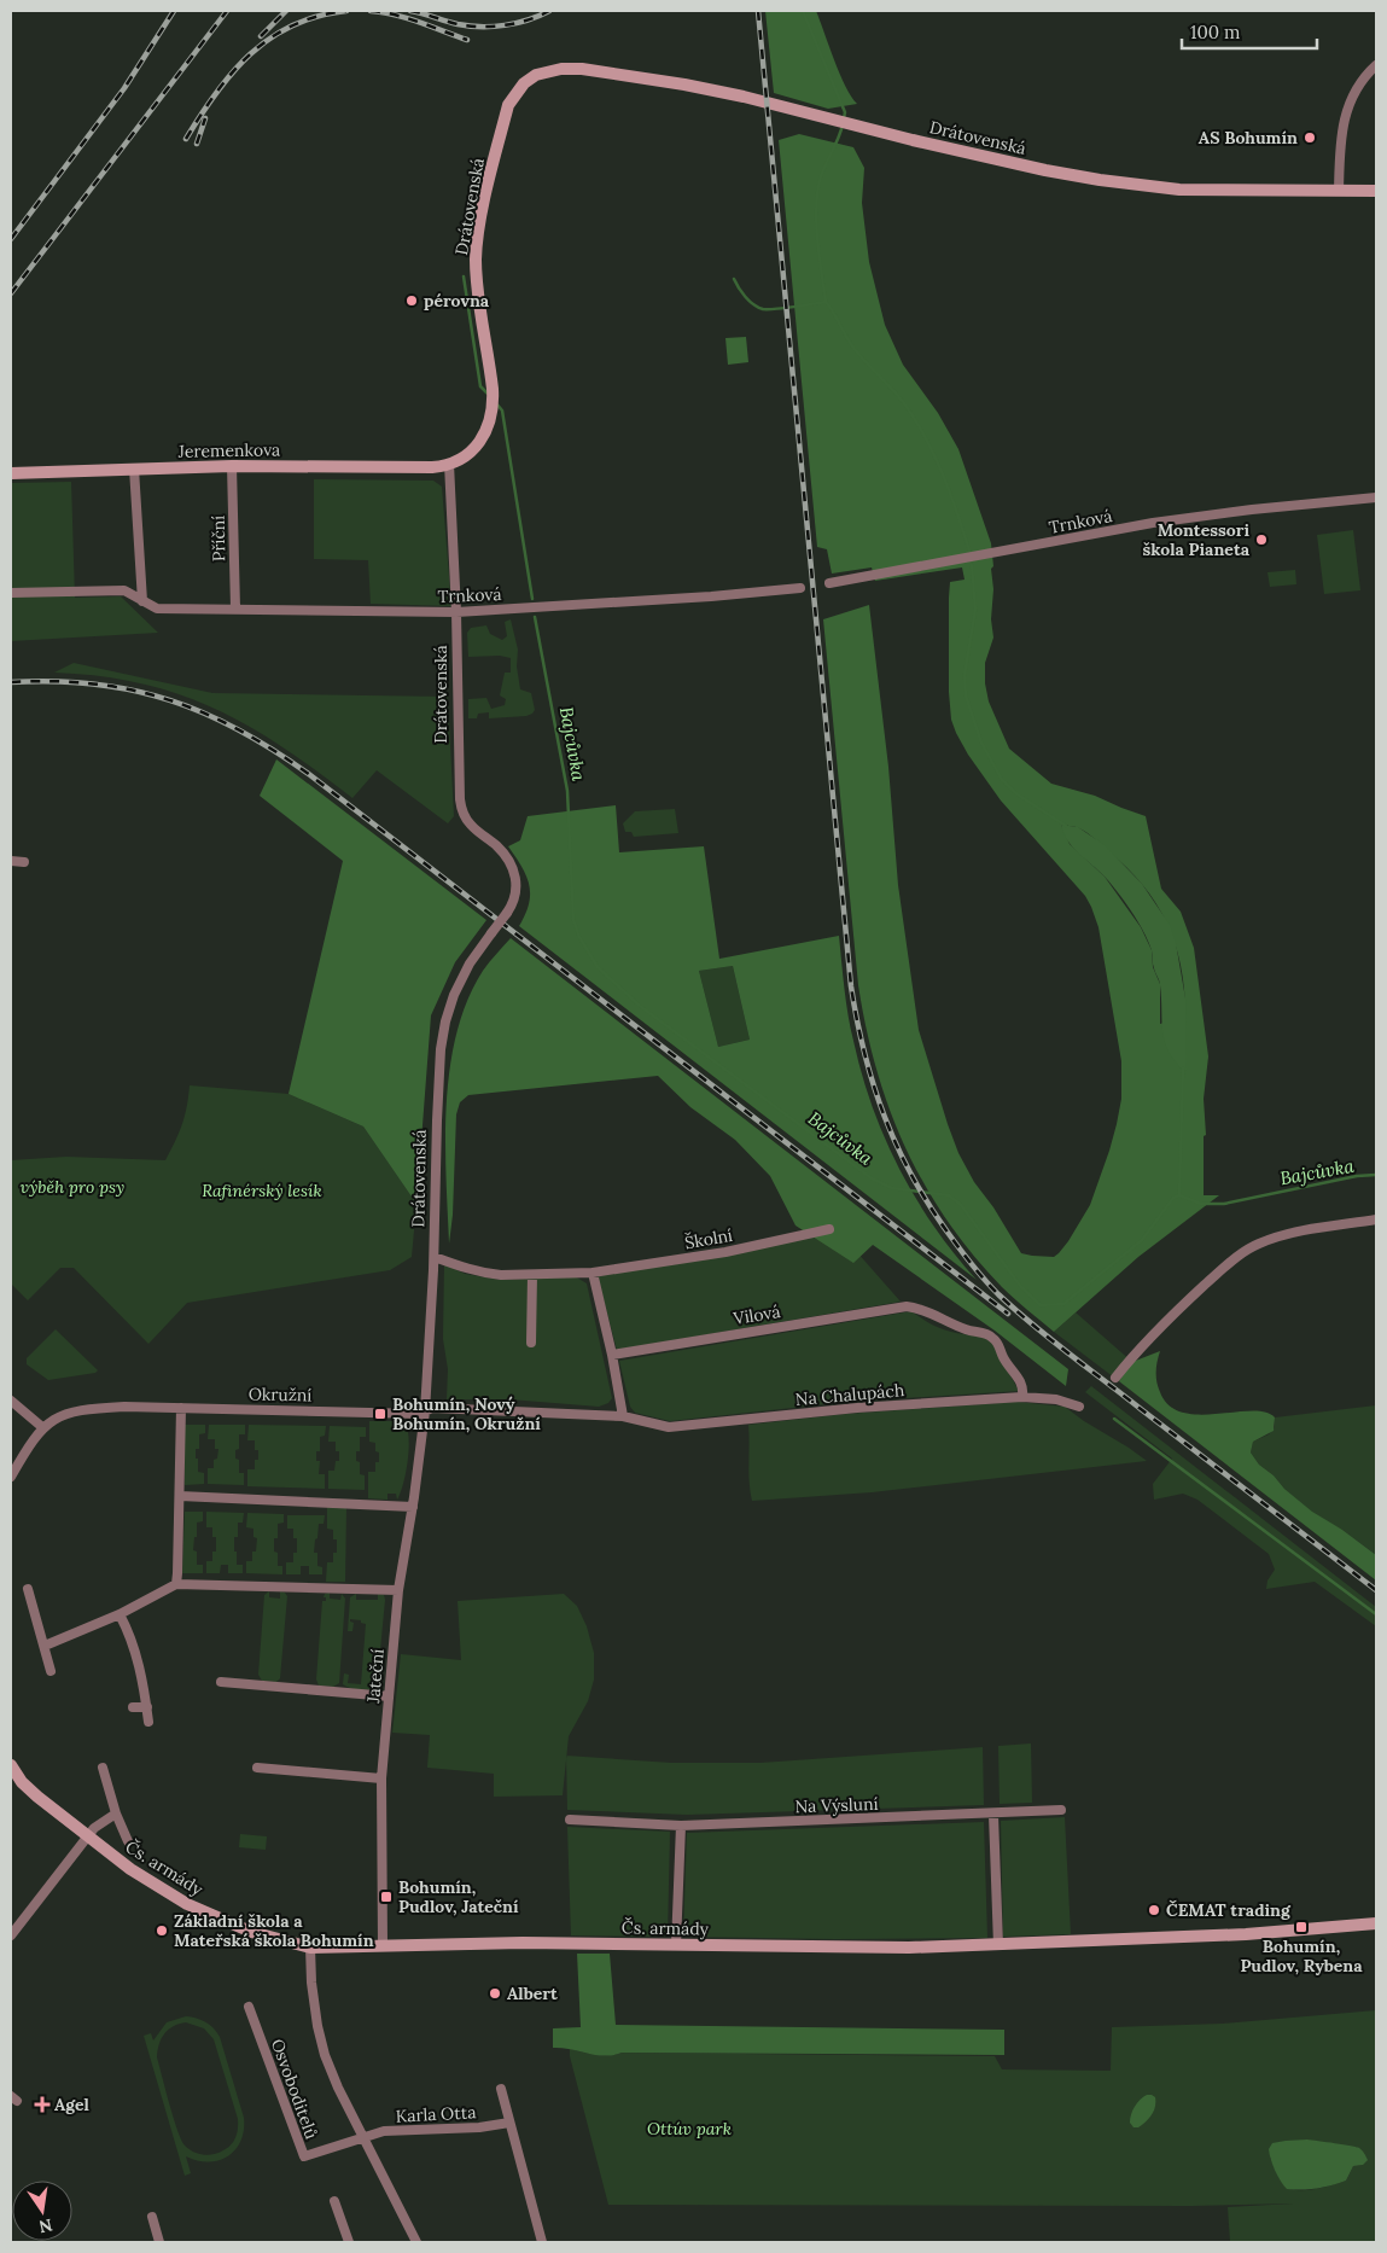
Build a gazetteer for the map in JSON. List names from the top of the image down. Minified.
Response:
{"streets":{"street":["Drátovenská","Jeremenkova","Trnková","Příční","Školní","Vilová","Okružní","Na Chalupách","Jateční","Na Výsluní","Čs. armády","Osvoboditelů","Karla Otta"]},"crossings":[["Drátovenská","Jeremenkova"],["Drátovenská","Trnková"],["Drátovenská","Školní"],["Jeremenkova","Příční"],["Trnková","Příční"],["Vilová","Na Chalupách"],["Okružní","Na Chalupách"],["Okružní","Jateční"],["Na Chalupách","Jateční"],["Jateční","Čs. armády"],["Osvoboditelů","Karla Otta"]],"water":["Bajcůvka"],"parks":["výběh pro psy","Rafinérský lesík","Ottúv park"],"places":{"other":["AS Bohumín","pérovna","Montessori škola Pianeta","ČEMAT trading","Základní škola a Mateřská škola Bohumín","Albert"],"transit":["Bohumín, Nový Bohumín, Okružní","Bohumín, Pudlov, Jateční","Bohumín, Pudlov, Rybena"],"health":["Agel"]},"scale_bar":"100 m","north":"bottom"}
